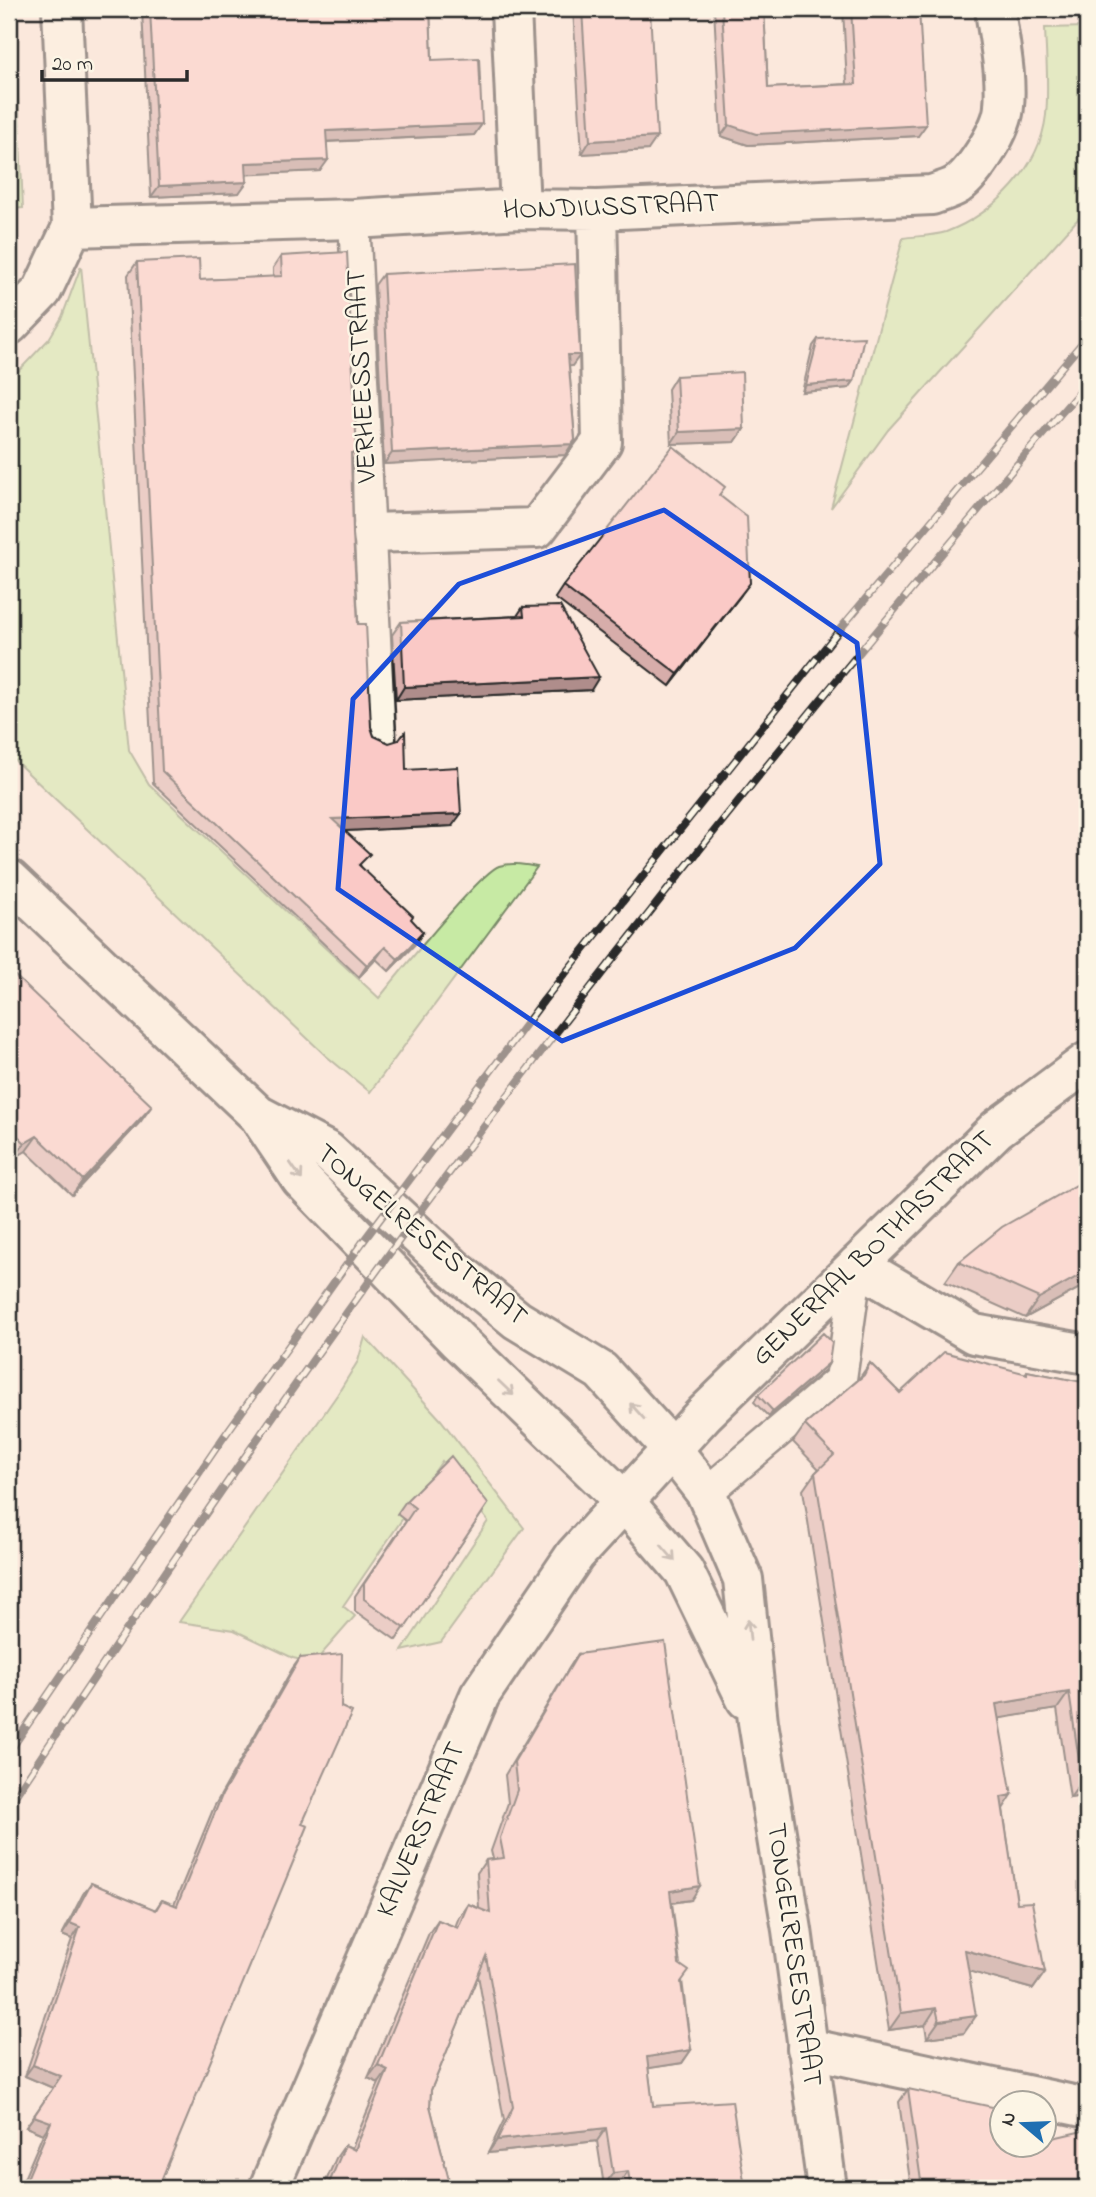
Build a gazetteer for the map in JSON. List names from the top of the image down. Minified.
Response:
{"streets":{"street":["HONDIUSSTRAAT","TONGELRESESTRAAT","GENERAAL BOTHASTRAAT","KALVERSTRAAT"],"lane":["VERHEESSTRAAT"]},"crossings":[["HONDIUSSTRAAT","VERHEESSTRAAT"],["TONGELRESESTRAAT","GENERAAL BOTHASTRAAT"],["TONGELRESESTRAAT","KALVERSTRAAT"],["GENERAAL BOTHASTRAAT","KALVERSTRAAT"]],"scale_bar":"20 m","north":"left"}
